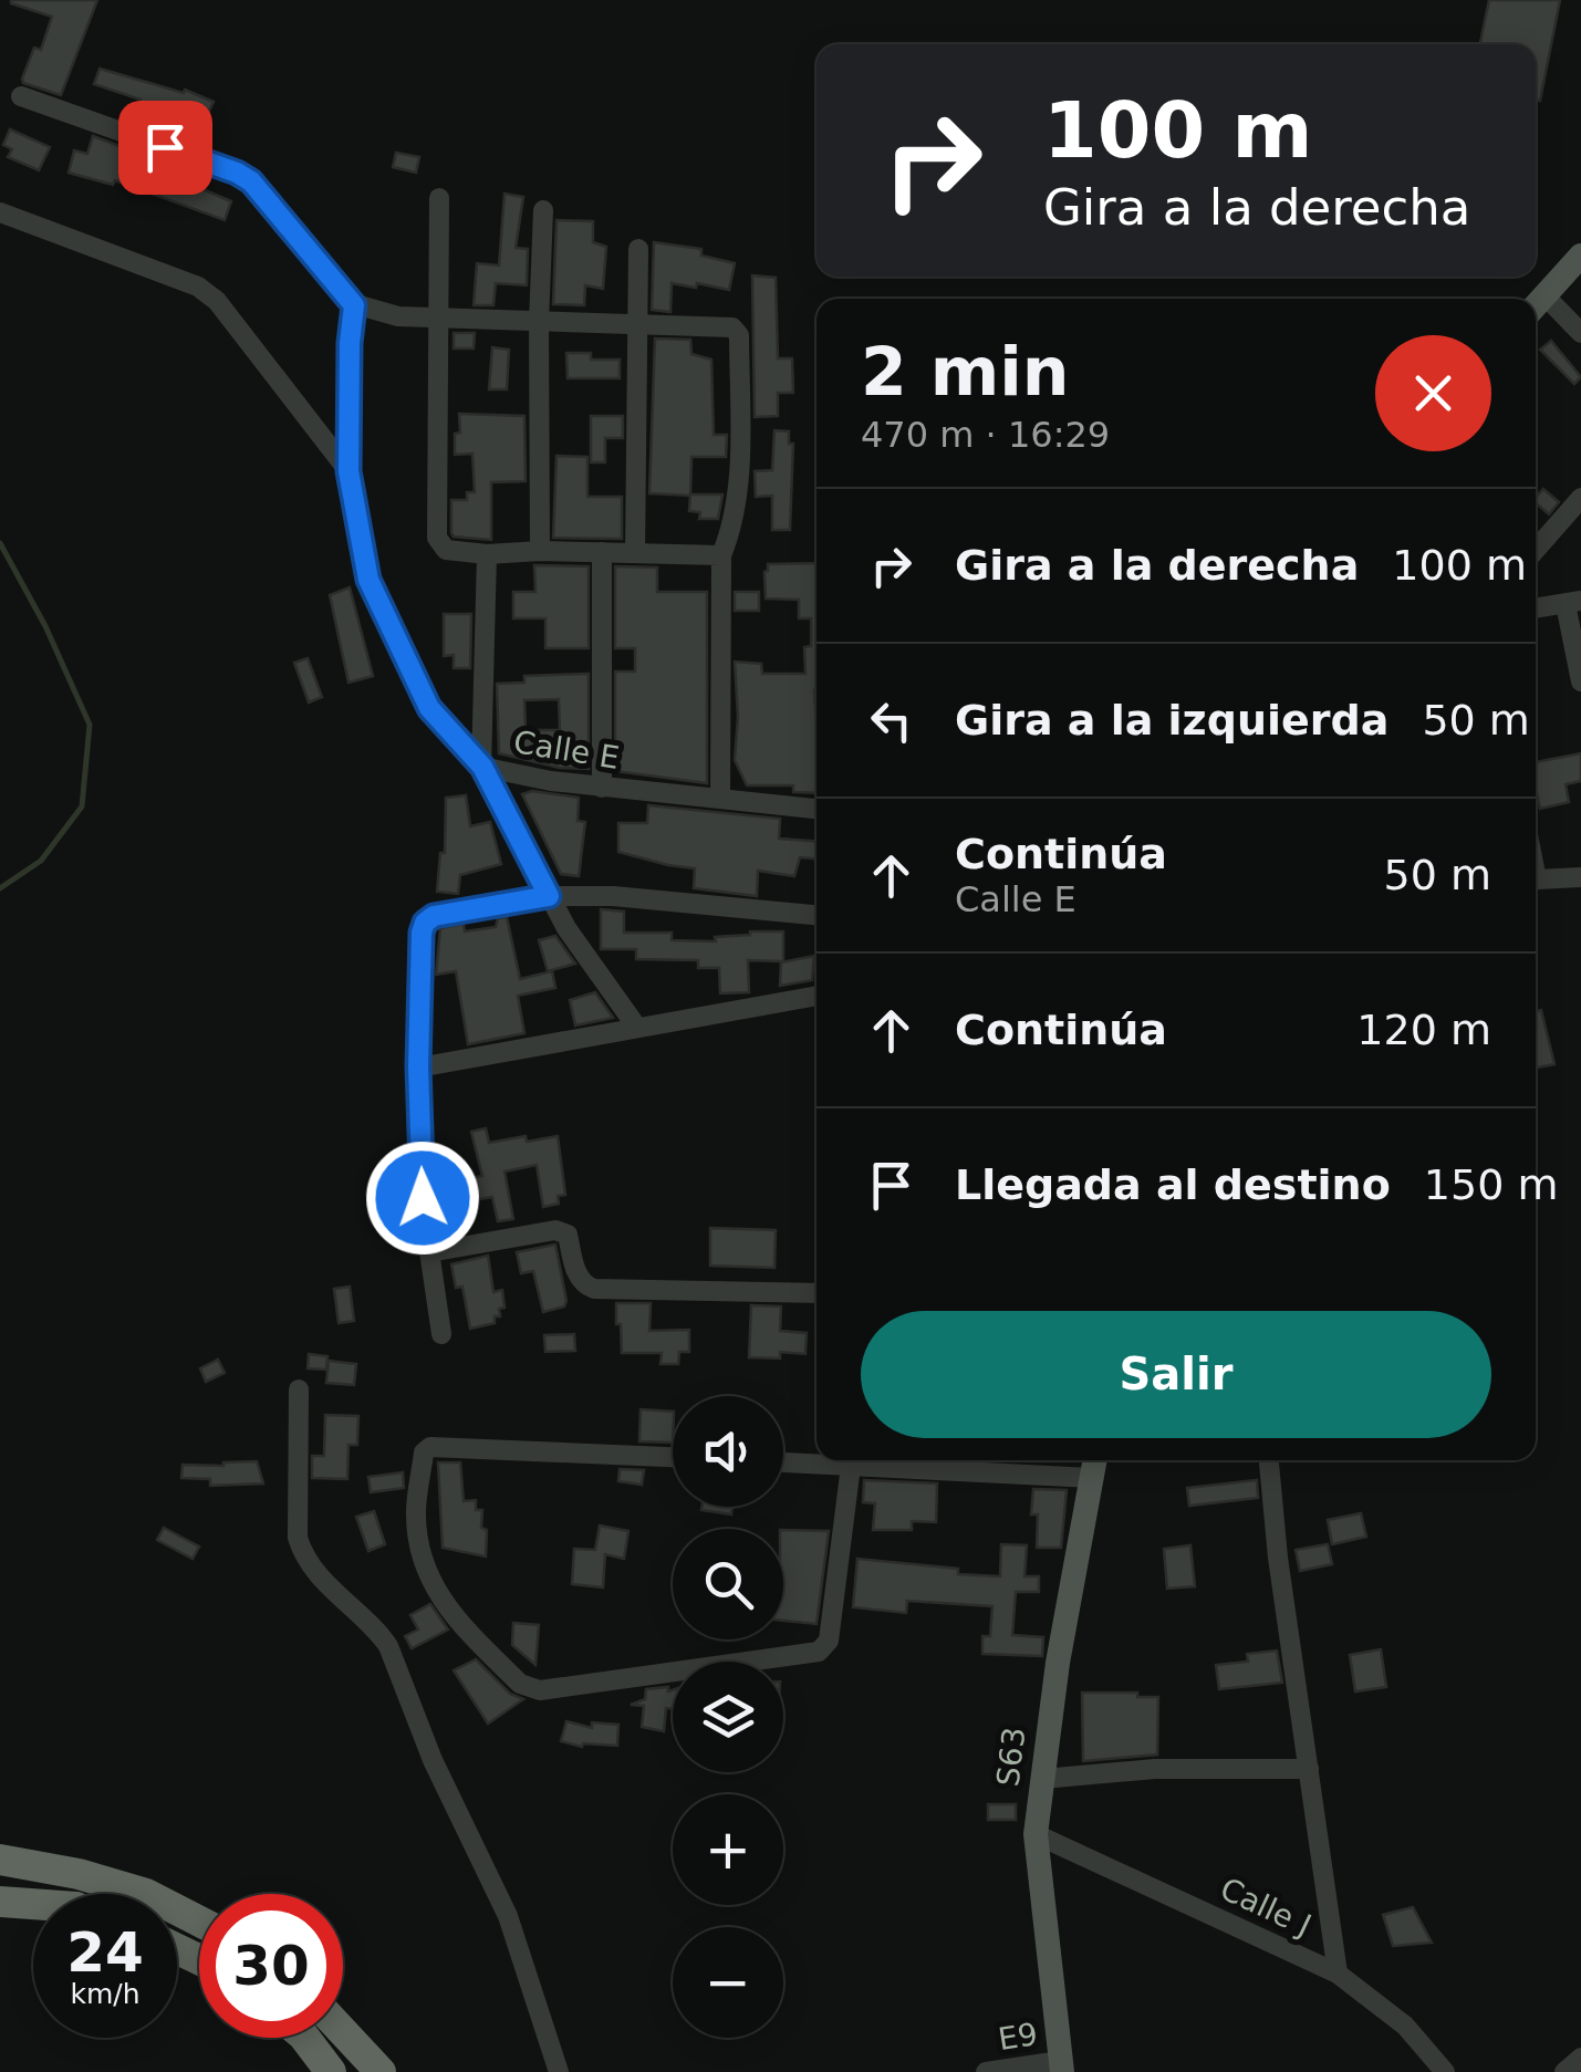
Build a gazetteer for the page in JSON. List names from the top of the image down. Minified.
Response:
{"streets":{"main road":["S63"],"street":["Calle E","Calle J","E9"]},"crossings":[["S63","Calle J"],["S63","E9"]],"page":{"turn":["100 m","Gira a la derecha"],"heading":["2 min","470 m · 16:29"],"list":[{"name":"Gira a la derecha","value":"100 m"},{"name":"Gira a la izquierda","value":"50 m"},{"name":"Continúa","note":"Calle E","value":"50 m"},{"name":"Continúa","value":"120 m"},{"name":"Llegada al destino","value":"150 m"}],"buttons":"Salir","map_buttons":["+","−"],"speed":"24 km/h","limit":"30"}}
